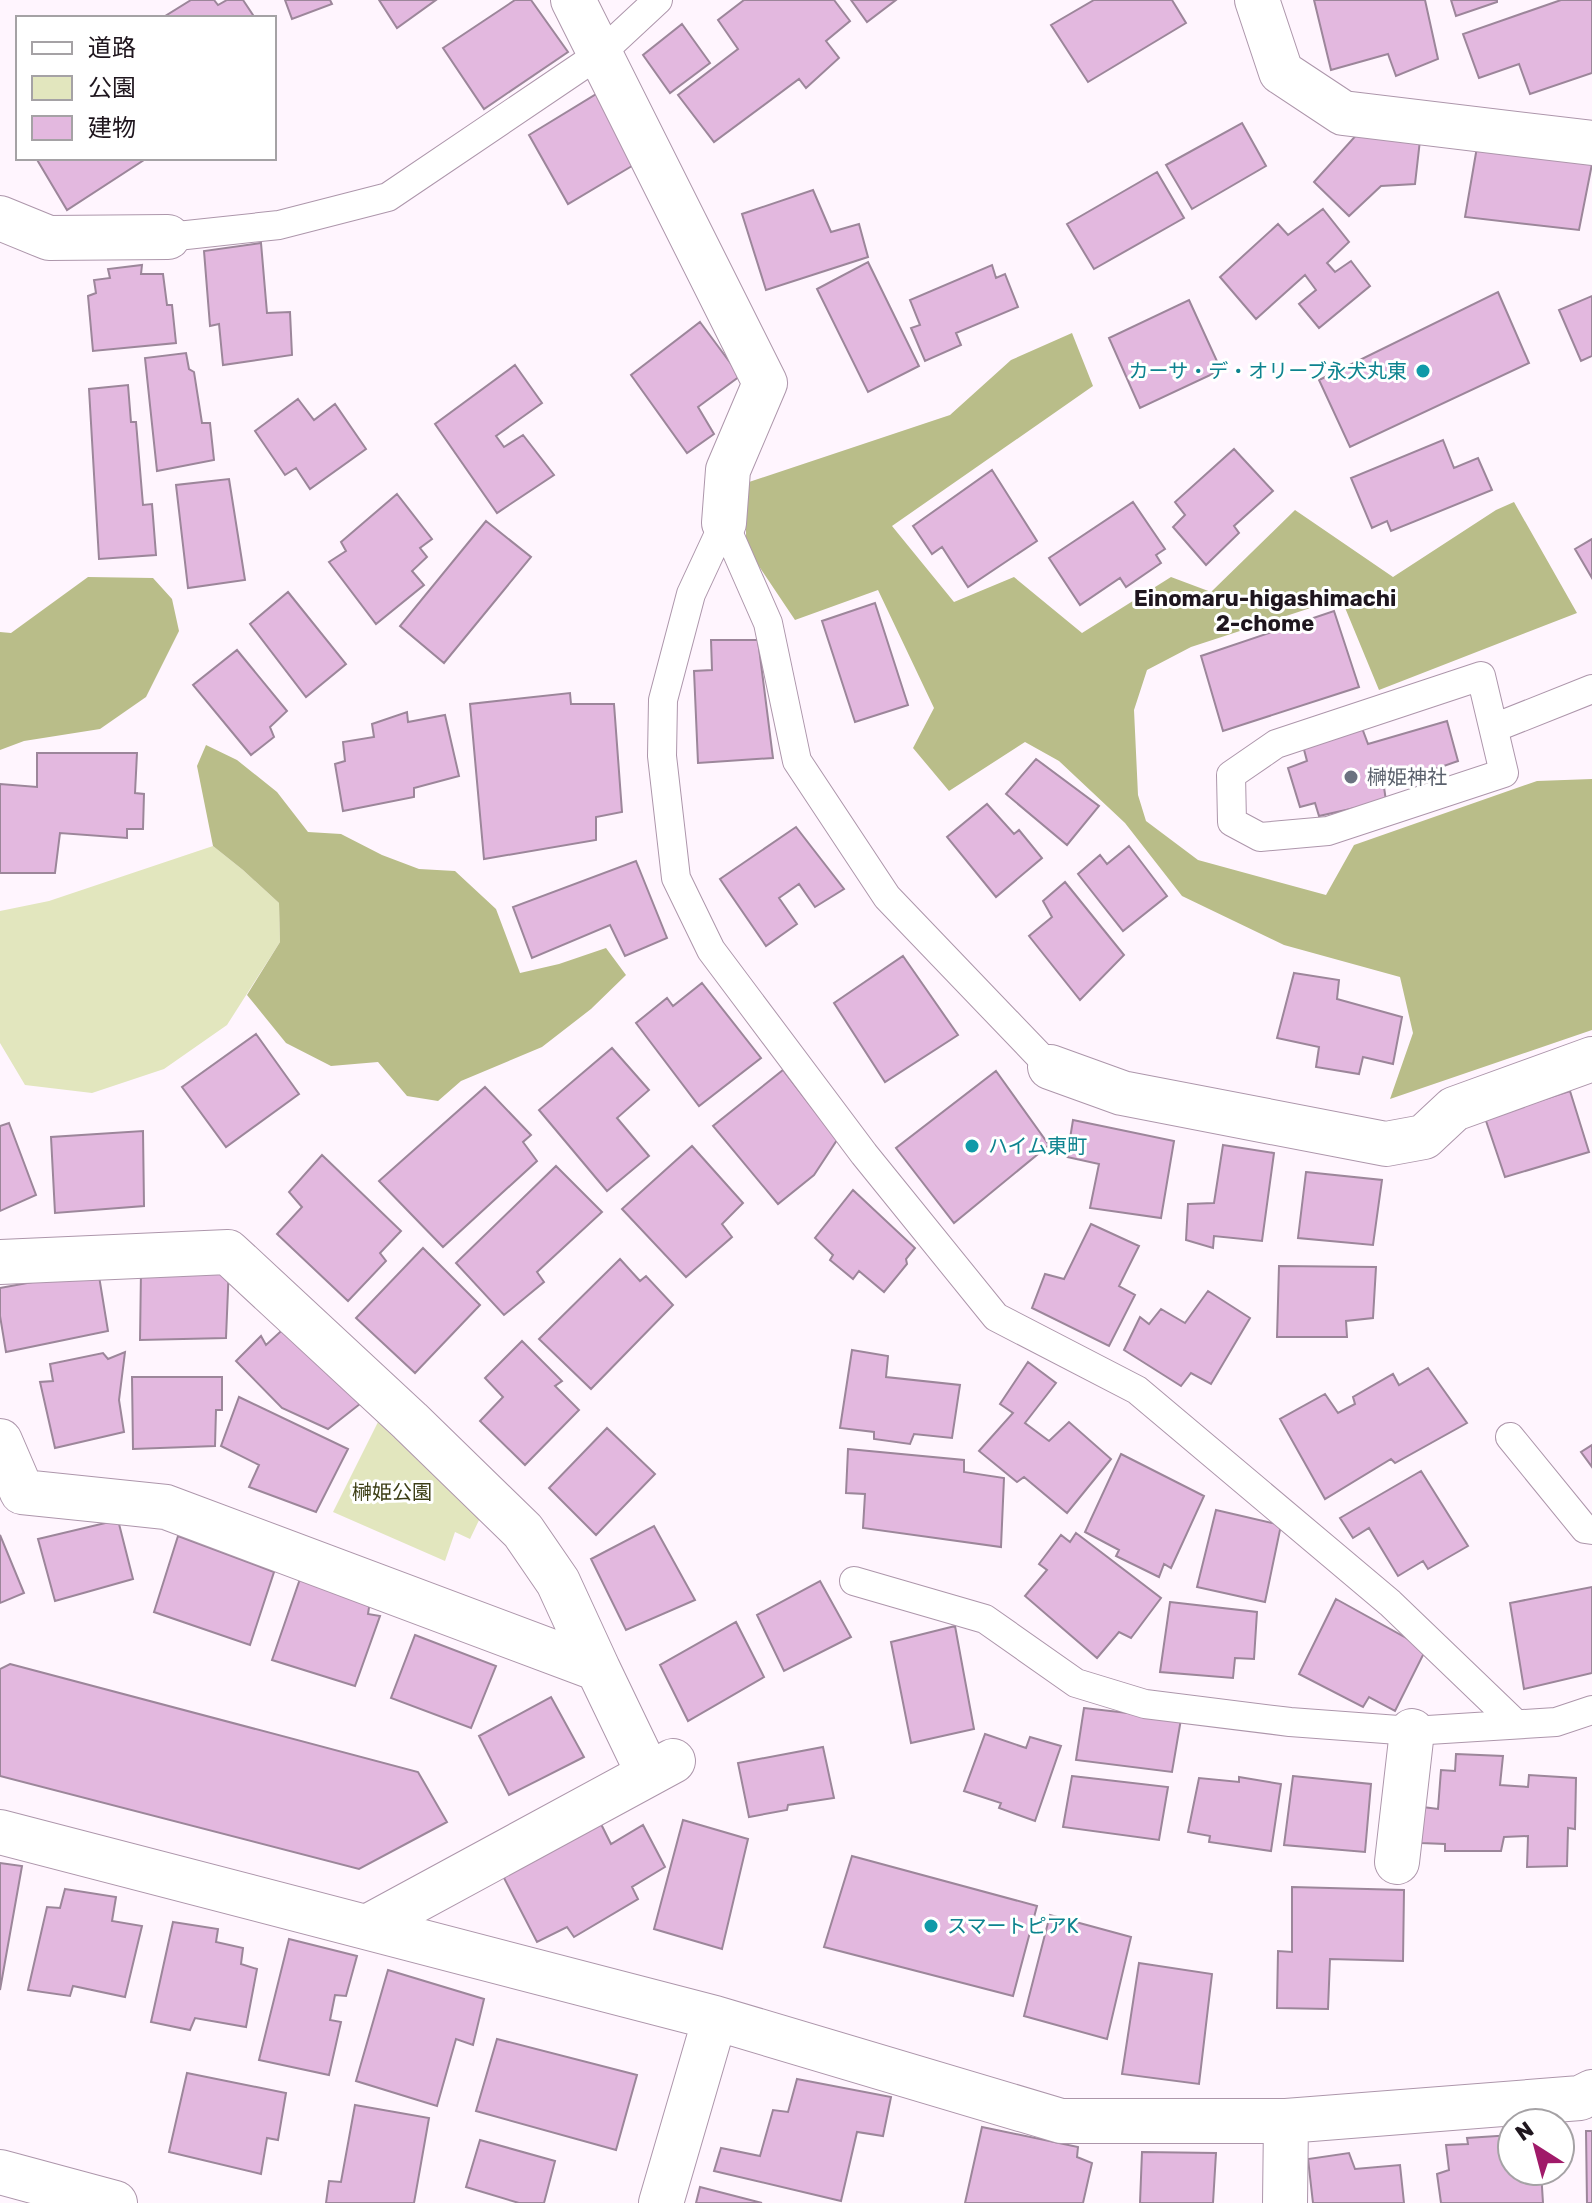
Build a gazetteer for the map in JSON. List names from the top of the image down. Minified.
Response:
{"districts":["Einomaru-higashimachi 2-chome"],"parks":["榊姫公園"],"places":["カーサ・デ・オリーブ永犬丸東","榊姫神社","ハイム東町","スマートピアK"],"legend":["道路","公園","建物"],"north":"top left"}
